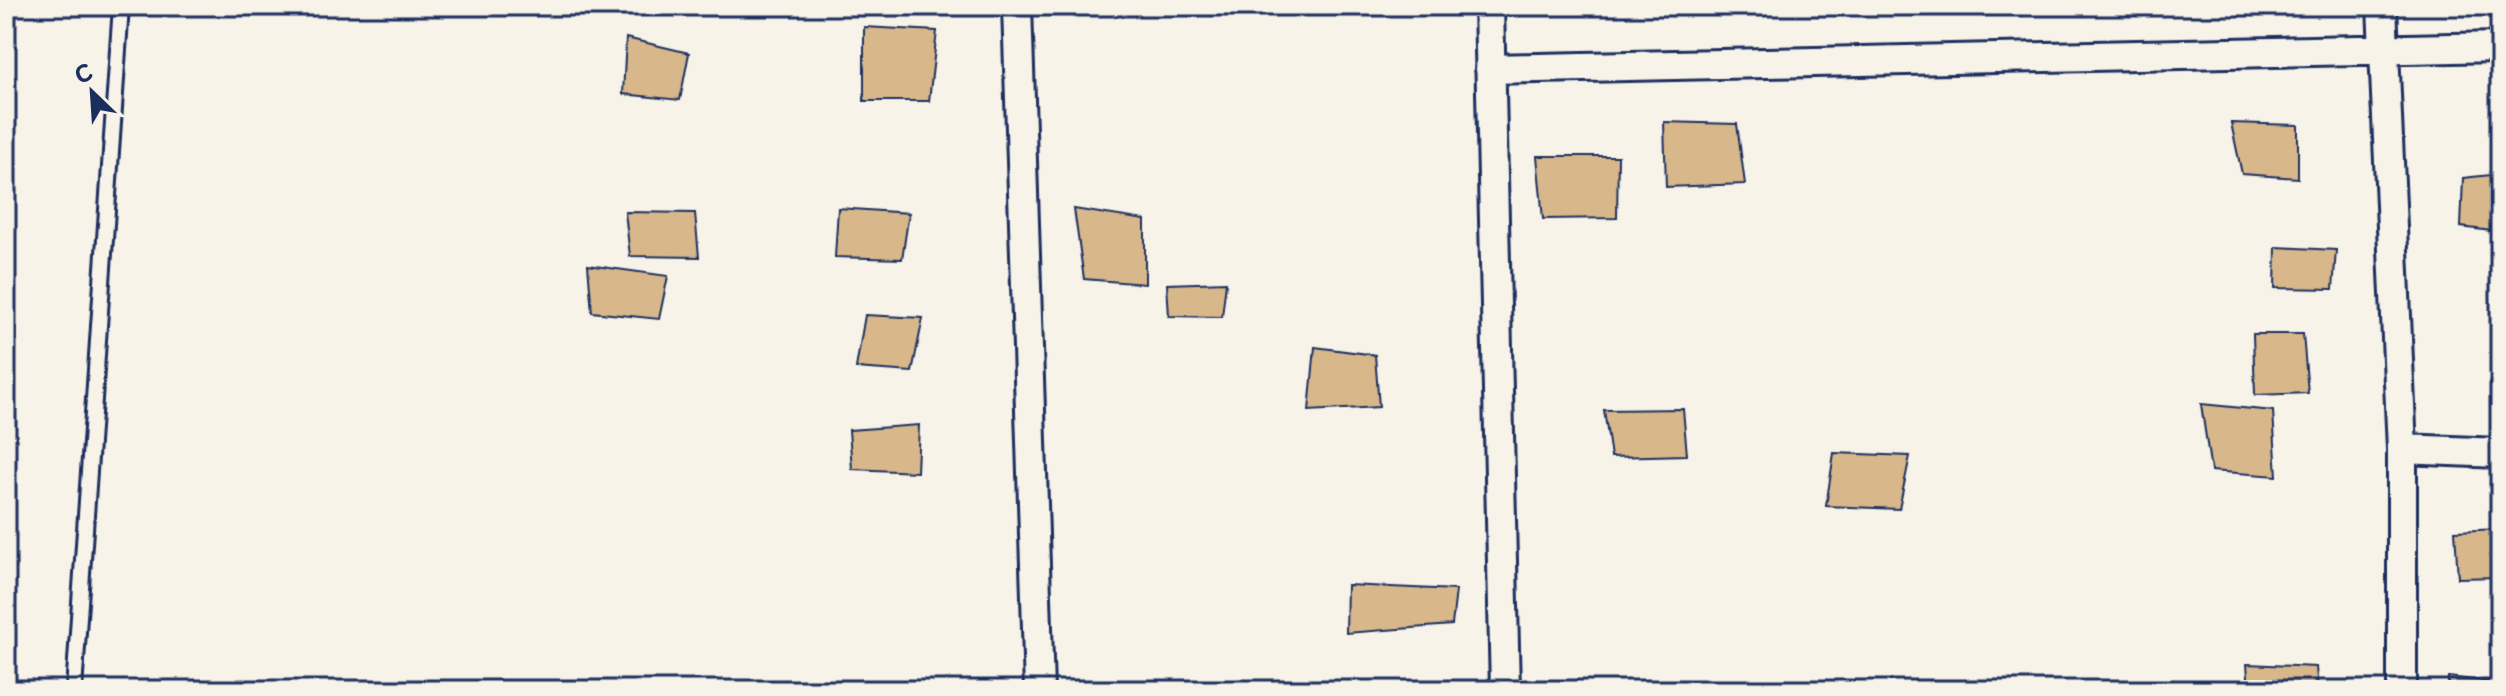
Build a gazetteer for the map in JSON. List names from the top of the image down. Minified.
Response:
{"north":"top left"}
